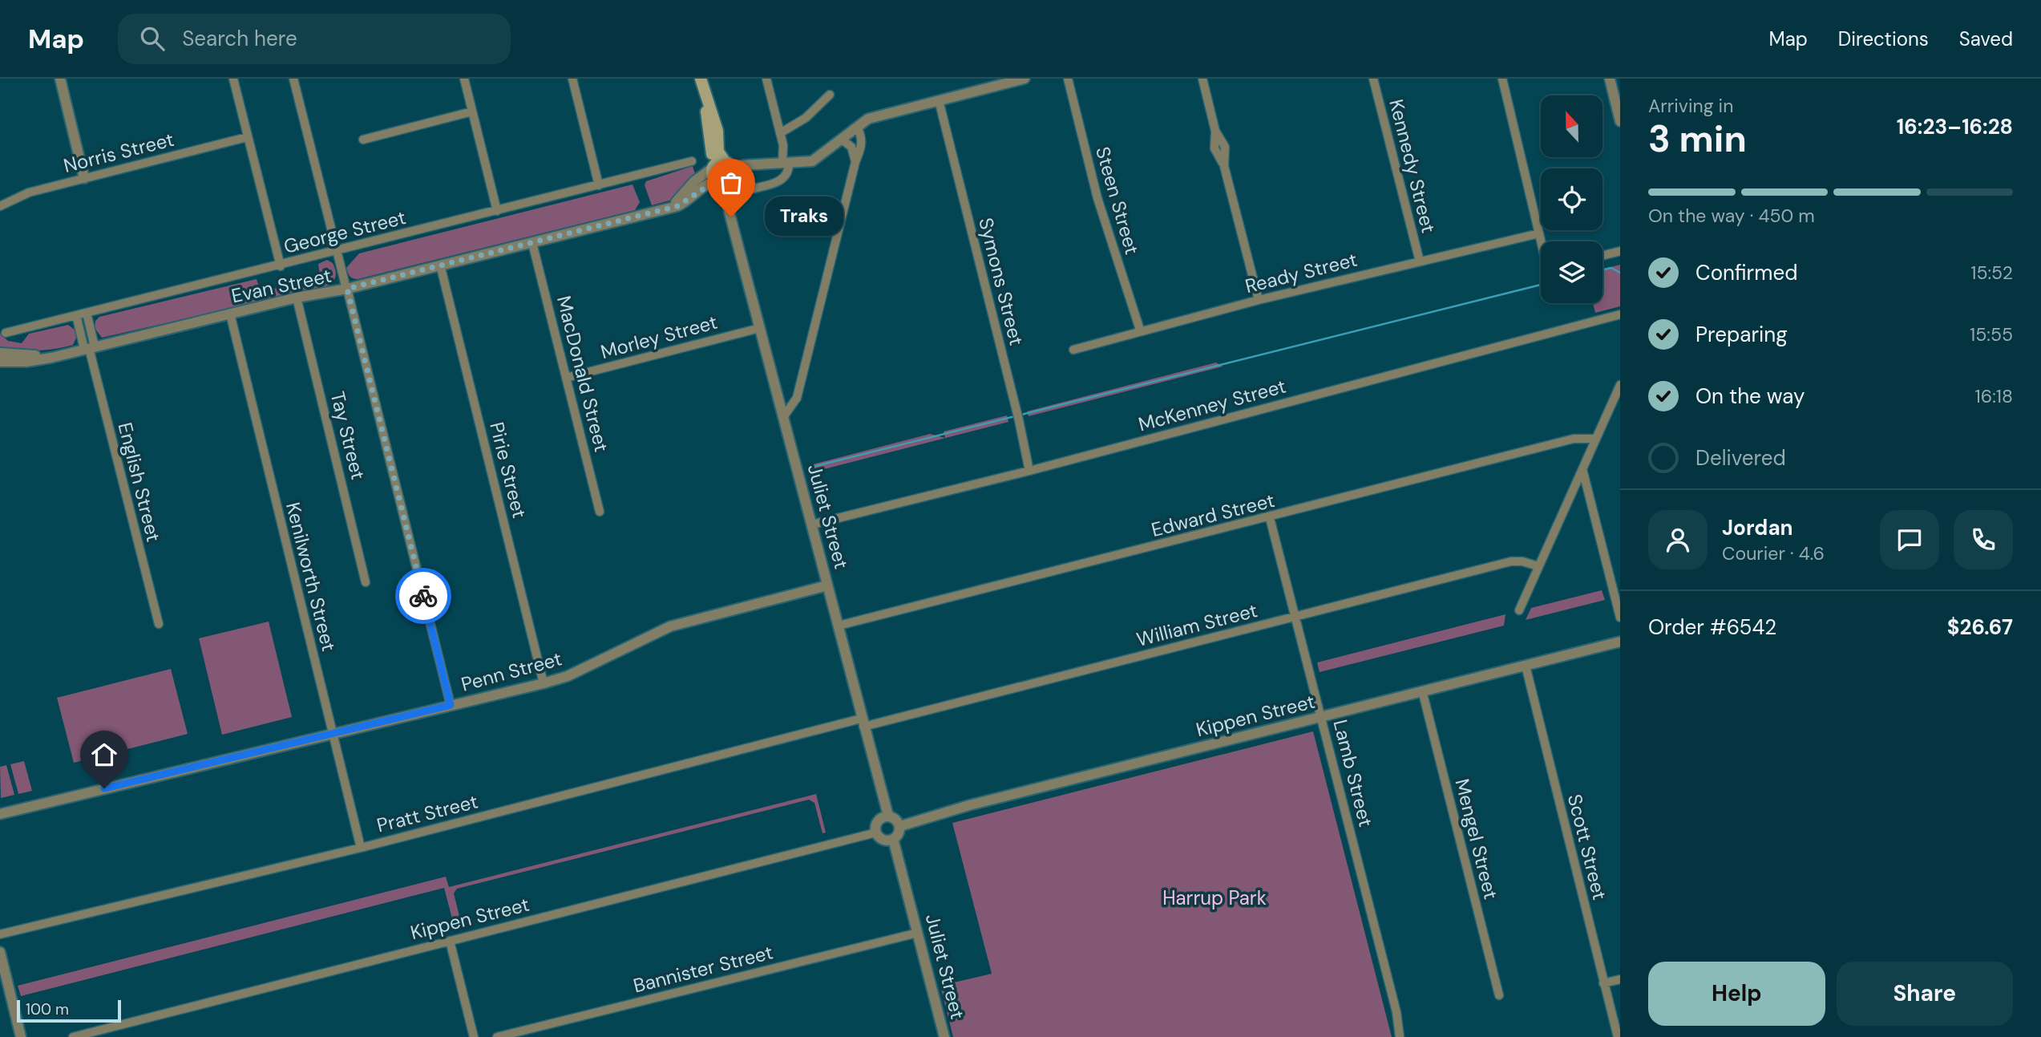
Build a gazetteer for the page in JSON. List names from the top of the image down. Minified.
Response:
{"streets":{"main road":["Juliet Street"],"street":["Norris Street","Kennedy Street","Steen Street","George Street","Ready Street","Symons Street","Evan Street","Morley Street","MacDonald Street","McKenney Street","Tay Street","Pirie Street","English Street","Edward Street","Kenilworth Street","William Street","Penn Street","Kippen Street","Lamb Street","Pratt Street","Mengel Street","Scott Street","Bannister Street"]},"crossings":[["Kennedy Street","Ready Street"],["Steen Street","Ready Street"],["Symons Street","McKenney Street"],["Evan Street","MacDonald Street"],["Evan Street","Tay Street"],["Evan Street","Pirie Street"],["Evan Street","English Street"],["Evan Street","Juliet Street"],["Evan Street","Kenilworth Street"],["Morley Street","MacDonald Street"],["Morley Street","Juliet Street"],["McKenney Street","Juliet Street"],["Pirie Street","Penn Street"],["Edward Street","Juliet Street"],["Edward Street","Lamb Street"],["Juliet Street","William Street"],["Juliet Street","Penn Street"],["Juliet Street","Kippen Street"],["Juliet Street","Pratt Street"],["Juliet Street","Bannister Street"],["Kenilworth Street","Penn Street"],["Kenilworth Street","Pratt Street"],["William Street","Lamb Street"],["William Street","Pratt Street"],["Kippen Street","Lamb Street"],["Kippen Street","Mengel Street"],["Kippen Street","Scott Street"]],"parks":["Harrup Park"],"places":["Traks"],"scale_bar":"100 m","north":"top","page":{"header":"Map","search":"Search here","nav":["Map","Directions","Saved"],"heading":["3 min","Arriving in","16:23–16:28"],"panel":["Jordan","Courier · 4.6","Order #6542","$26.67"],"bar":"On the way · 450 m","bubble":"Traks","list":[["Confirmed","15:52"],["Preparing","15:55"],["On the way","16:18"],"Delivered"],"buttons":["Help","Share"],"scale":"100 m"}}
